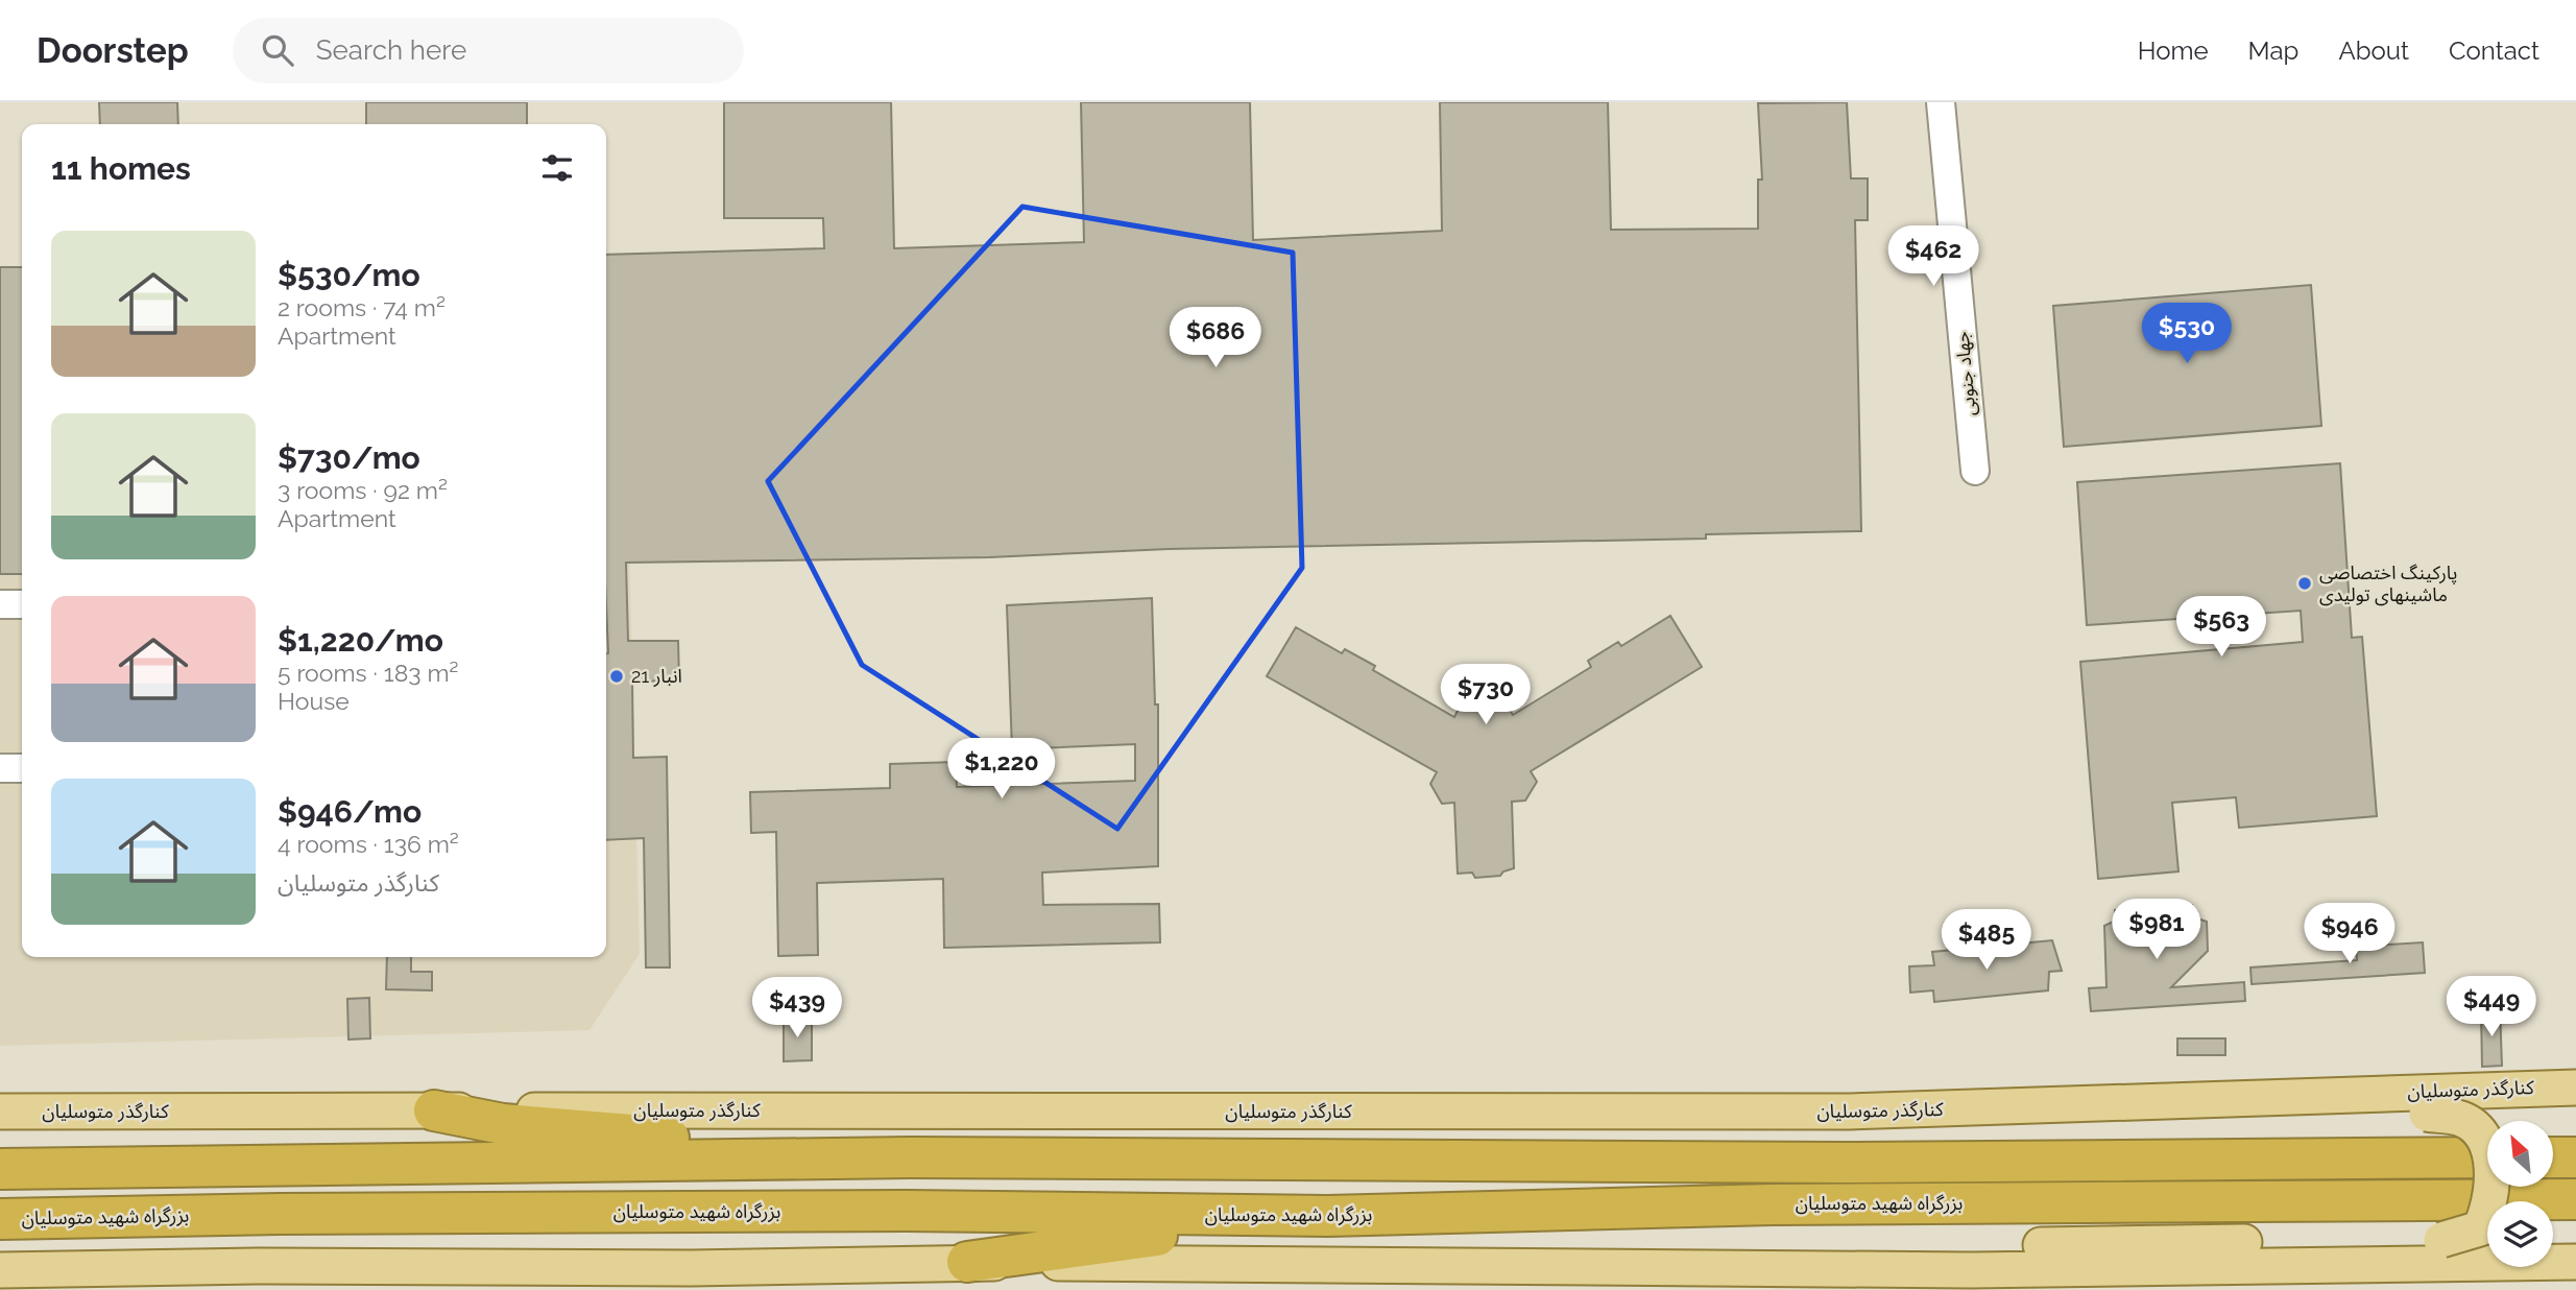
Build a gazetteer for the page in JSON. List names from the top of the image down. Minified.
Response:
{"streets":{"highway":["بزرگراه شهید متوسلیان"],"main road":["کنارگذر متوسلیان"],"street":["جهاد جنوبی"]},"places":["پارکینگ اختصاصی ماشینهای تولیدی","انبار 21"],"north":"top left","page":{"header":"Doorstep","search":"Search here","nav":["Home","Map","About","Contact"],"heading":"11 homes","list":[{"name":"$530/mo","note":"2 rooms · 74 m² · Apartment"},{"name":"$730/mo","note":"3 rooms · 92 m² · Apartment"},{"name":"$1,220/mo","note":"5 rooms · 183 m² · House"},{"name":"$946/mo","note":"4 rooms · 136 m² · کنارگذر متوسلیان"}],"price":["$462","$530","$686","$563","$730","$1,220","$981","$946","$485","$449","$439"]}}
